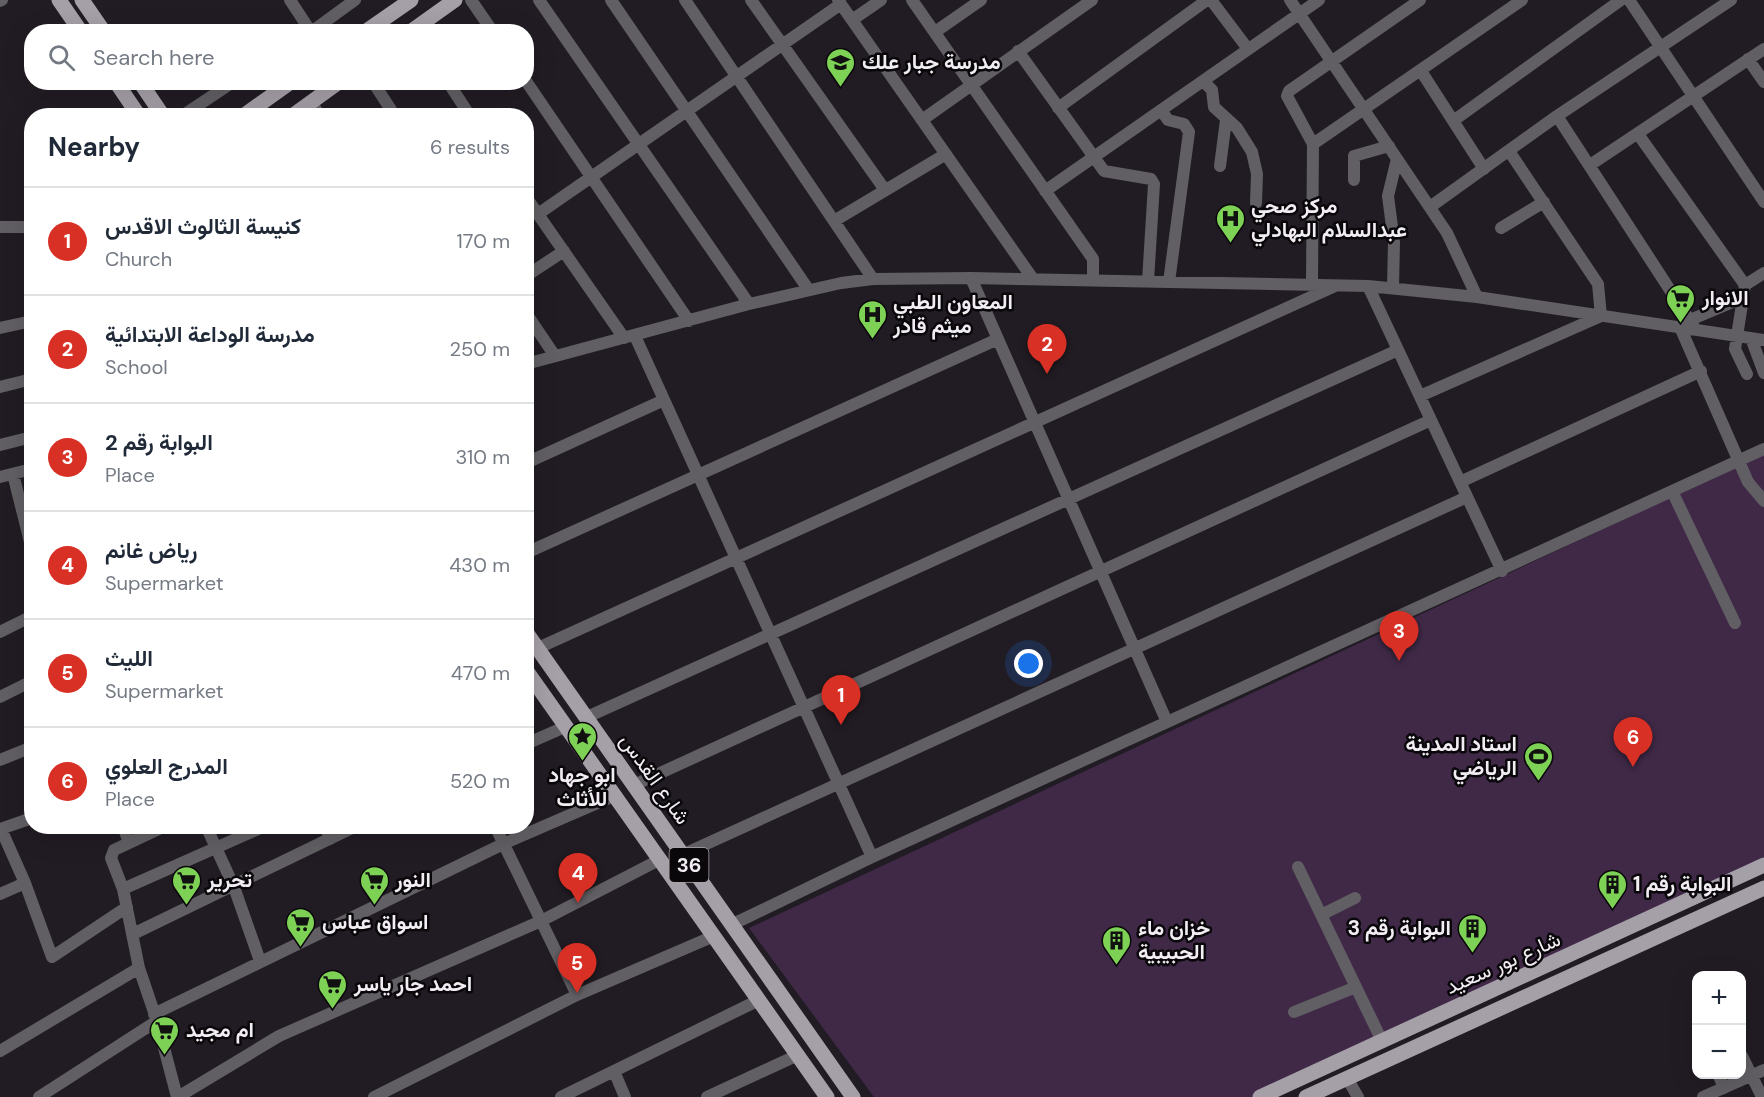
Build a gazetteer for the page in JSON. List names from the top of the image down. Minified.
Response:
{"streets":{"main road":["شارع القدس","36","شارع بور سعيد"]},"places":{"school or university":["مدرسة جبار علك"],"hospital":["مركز صحي عبدالسلام البهادلي","المعاون الطبي ميثم قادر"],"supermarket":["الانوار","تحرير","النور","اسواق عباس","احمد جار ياسر","ام مجيد"],"place":["ابو جهاد للأثاث"],"sports":["استاد المدينة الرياضي"],"building":["البوابة رقم 1","البوابة رقم 3","خزان ماء الحبيبية"]},"page":{"search":"Search here","heading":["Nearby","6 results"],"list":[{"mark":"1","name":"كنيسة الثالوث الاقدس","note":"Church","value":"170 m"},{"mark":"2","name":"مدرسة الوداعة الابتدائية","note":"School","value":"250 m"},{"mark":"3","name":"البوابة رقم 2","note":"Place","value":"310 m"},{"mark":"4","name":"رياض غانم","note":"Supermarket","value":"430 m"},{"mark":"5","name":"الليث","note":"Supermarket","value":"470 m"},{"mark":"6","name":"المدرج العلوي","note":"Place","value":"520 m"}],"pins":["2","3","1","6","4","5"],"map_buttons":["+","−"]}}
